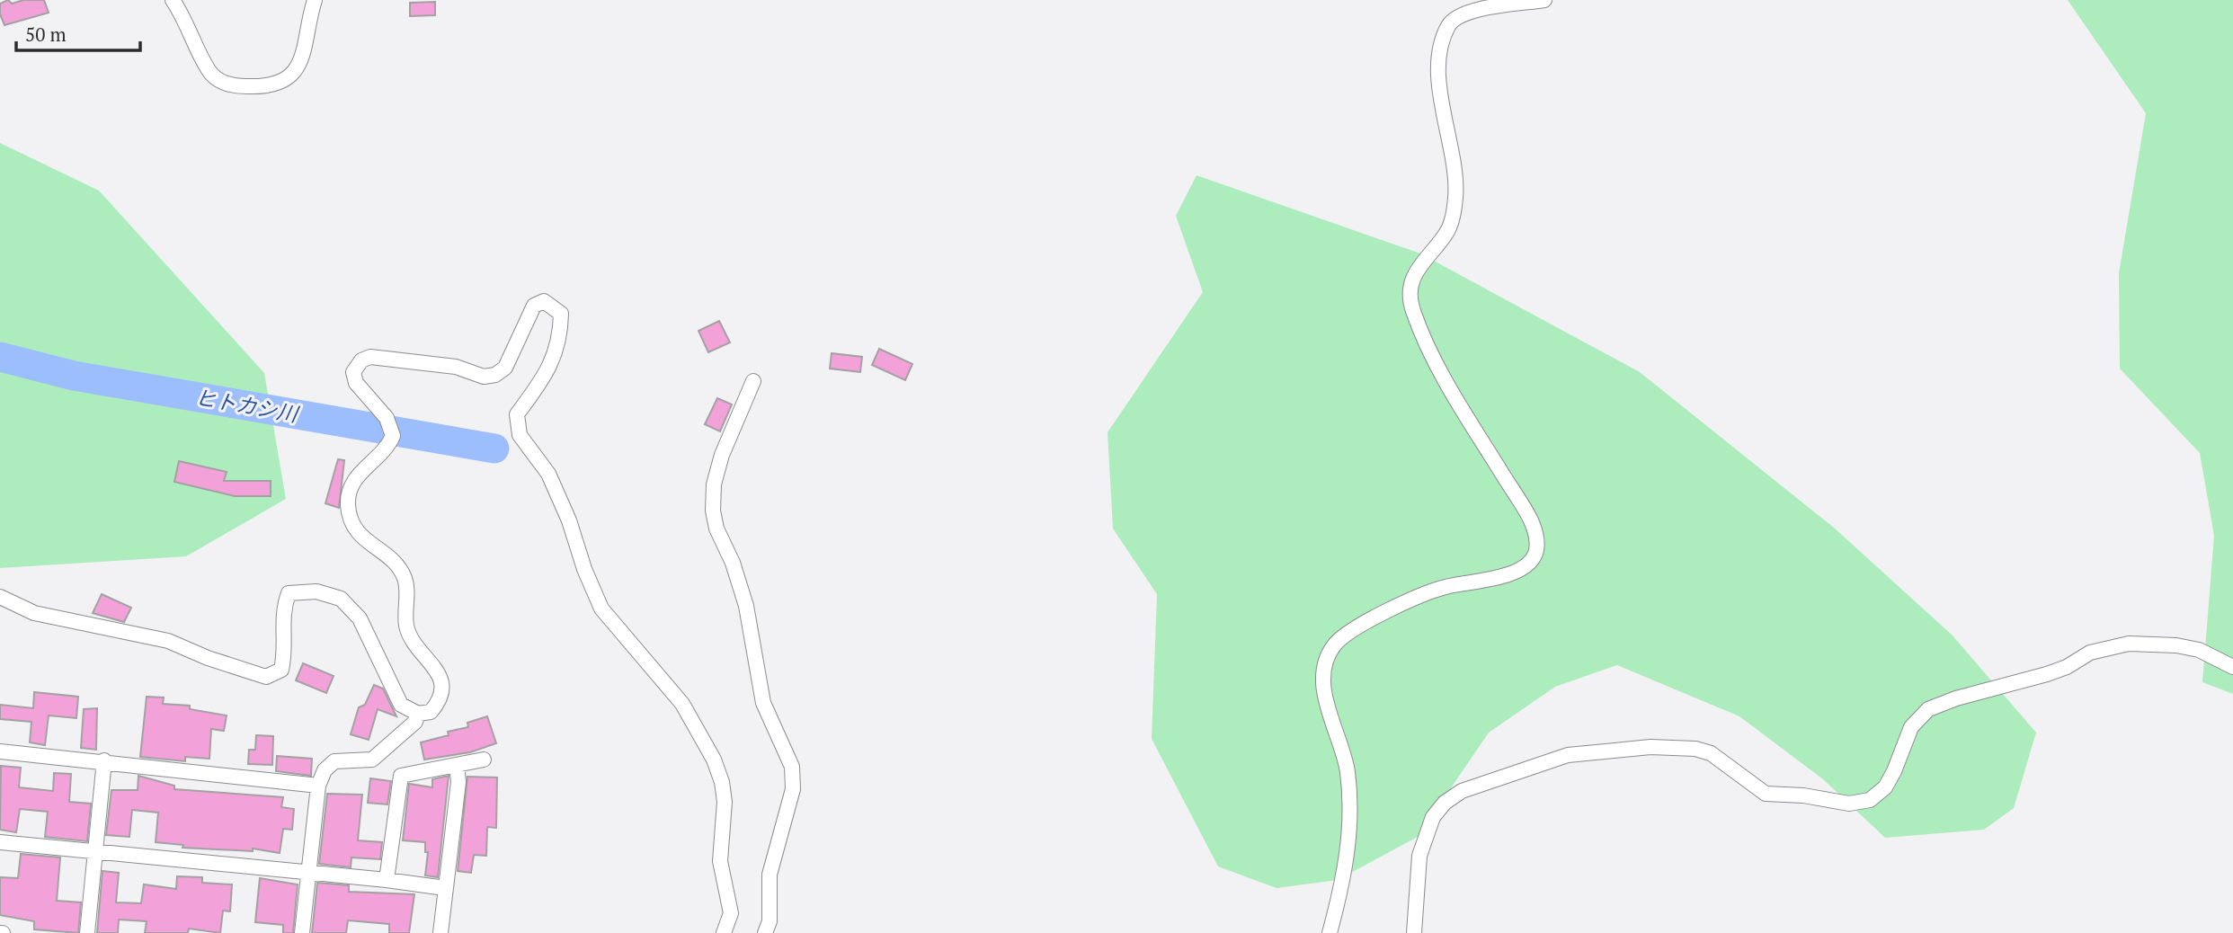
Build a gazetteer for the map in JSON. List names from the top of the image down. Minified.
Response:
{"water":["ヒトカシ川"],"scale_bar":"50 m"}
